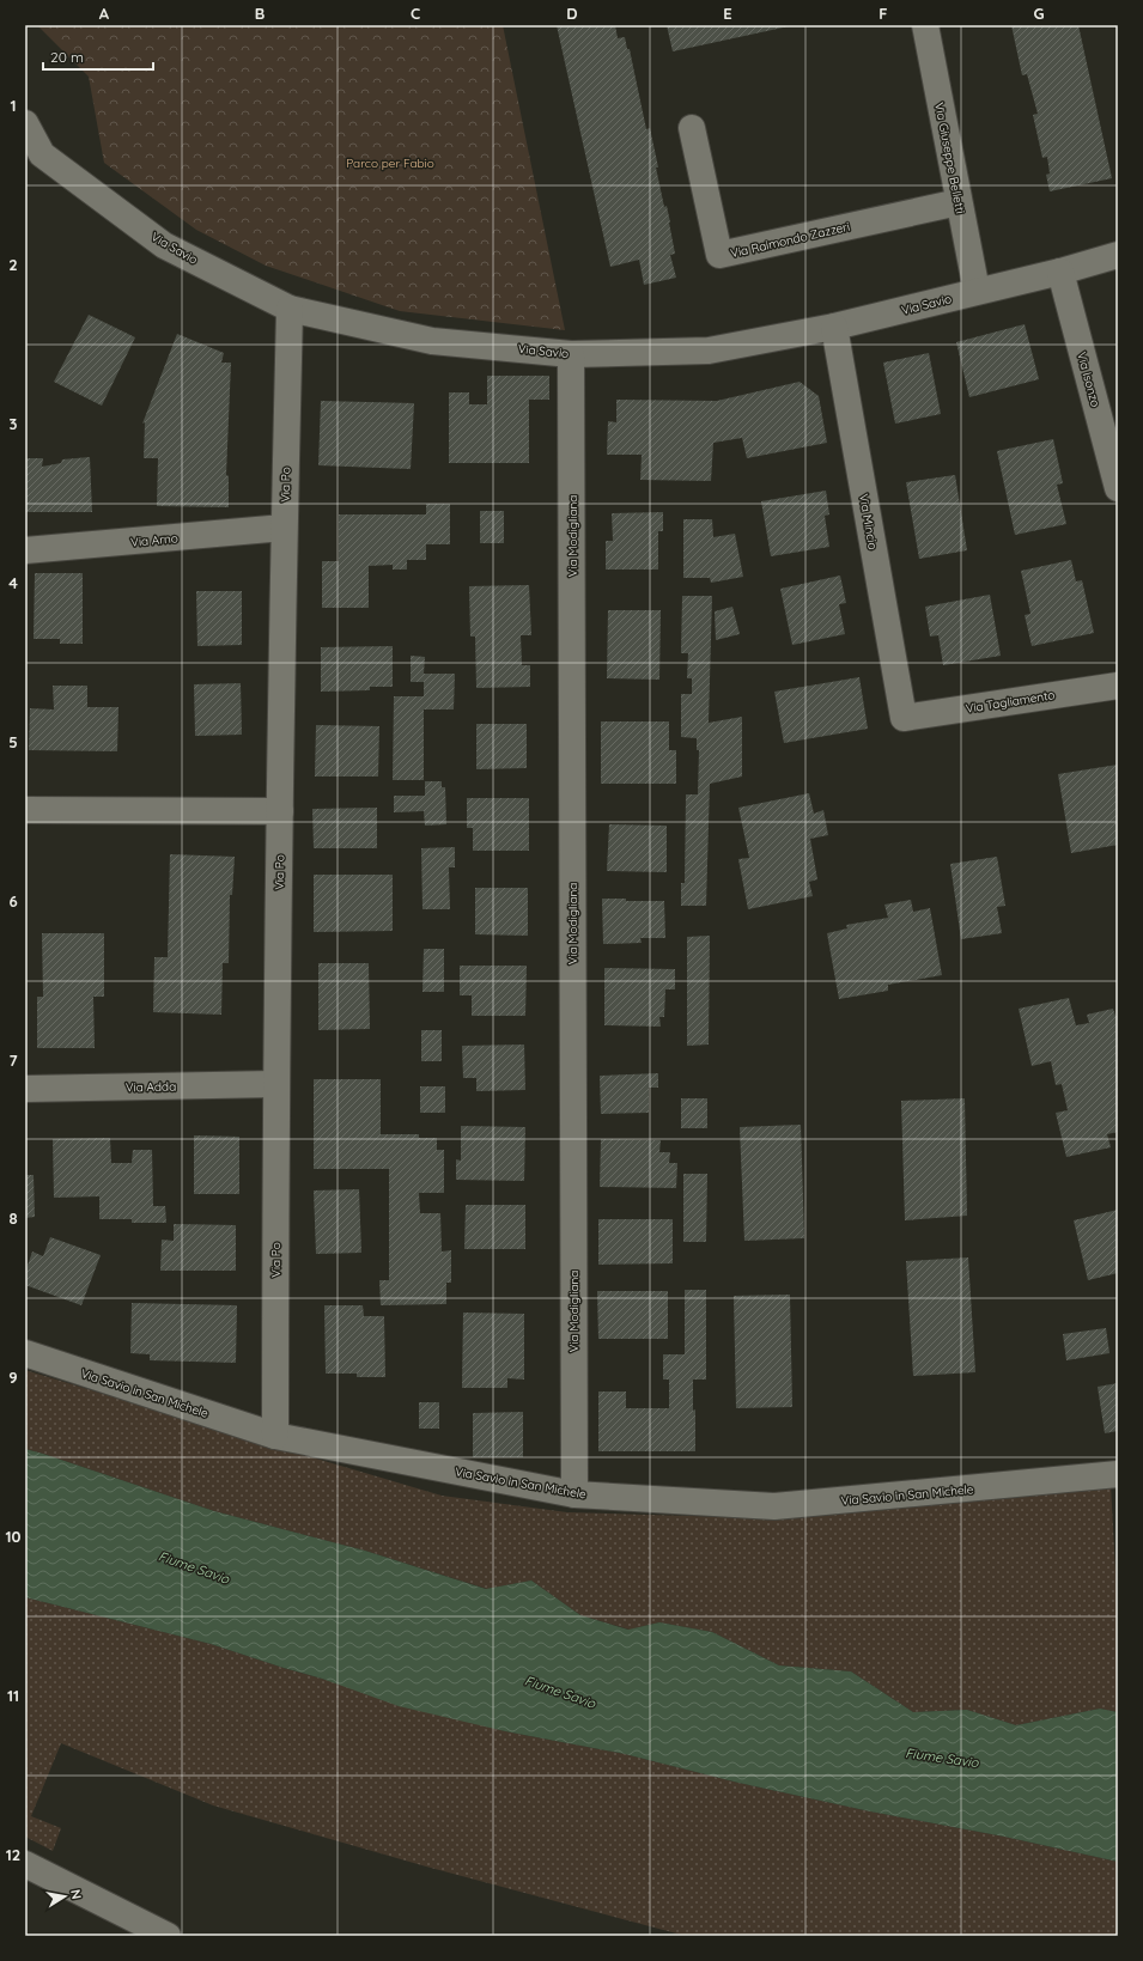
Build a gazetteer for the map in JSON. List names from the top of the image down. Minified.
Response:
{"streets":{"street":["Via Giuseppe Belletti","Via Raimondo Zazzeri","Via Savio","Via Isonzo","Via Po","Via Mincio","Via Modigliana","Via Arno","Via Tagliamento","Via Adda","Via Savio in San Michele"]},"crossings":[["Via Giuseppe Belletti","Via Raimondo Zazzeri"],["Via Giuseppe Belletti","Via Savio"],["Via Savio","Via Isonzo"],["Via Savio","Via Po"],["Via Savio","Via Mincio"],["Via Savio","Via Modigliana"],["Via Po","Via Arno"],["Via Po","Via Adda"],["Via Po","Via Savio in San Michele"],["Via Mincio","Via Tagliamento"],["Via Modigliana","Via Savio in San Michele"]],"water":["Fiume Savio"],"parks":["Parco per Fabio"],"scale_bar":"20 m","north":"right","grid":{"columns":["A","B","C","D","E","F","G"],"rows":["1","2","3","4","5","6","7","8","9","10","11","12"]}}
